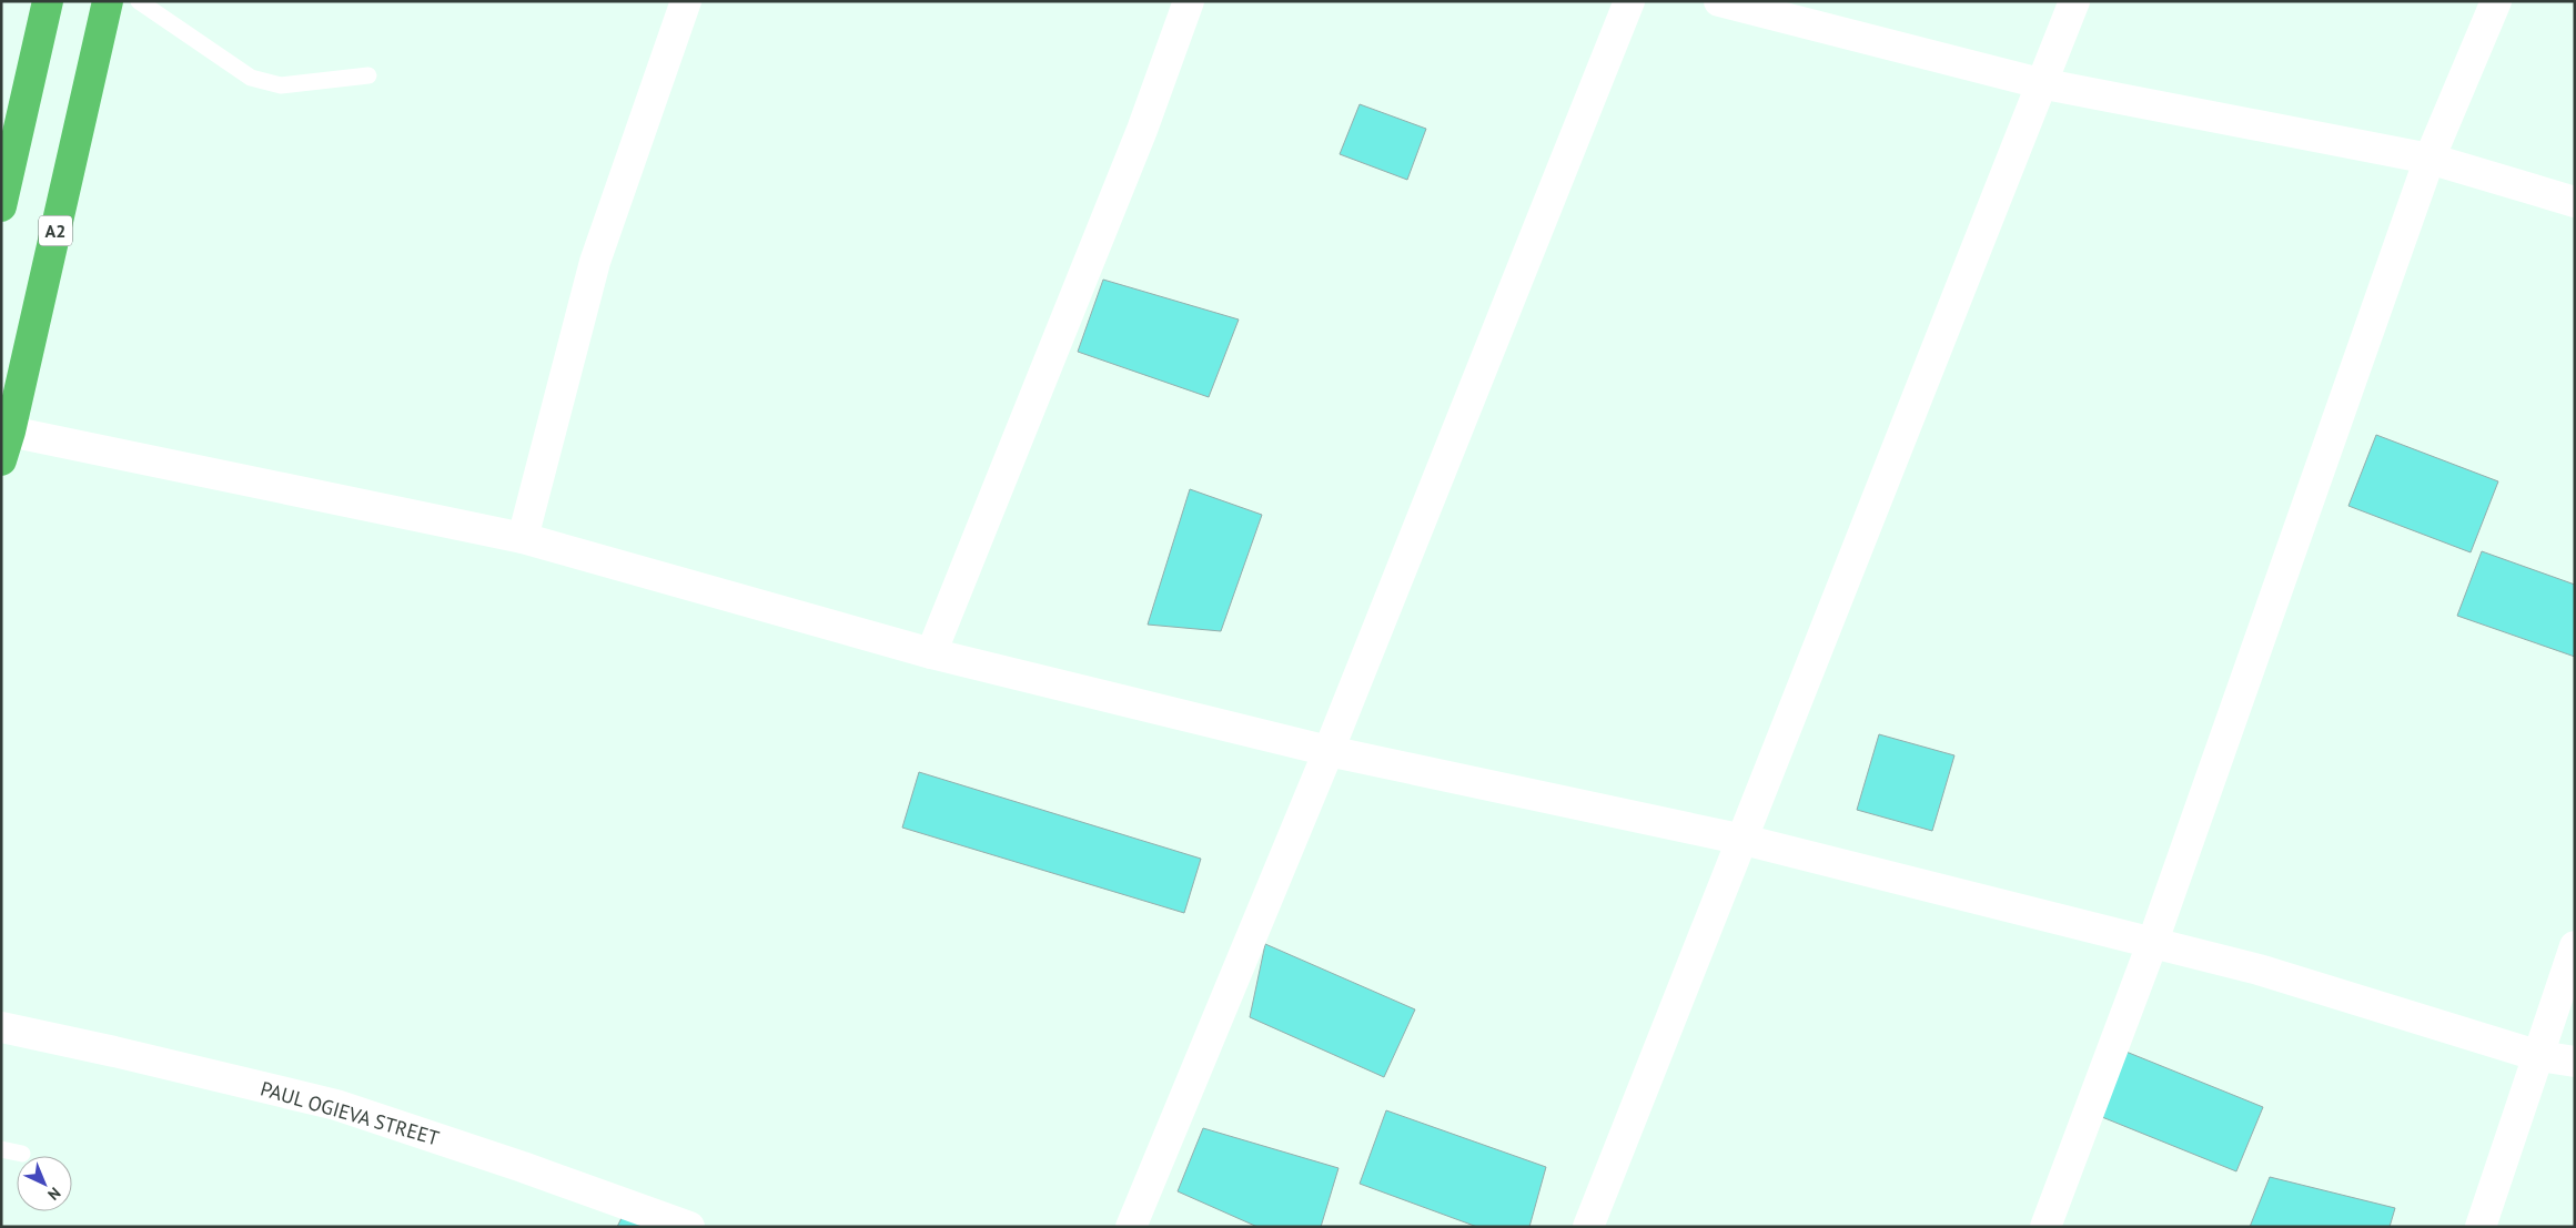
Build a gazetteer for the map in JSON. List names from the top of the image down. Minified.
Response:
{"streets":{"highway":["A2"],"street":["PAUL OGIEVA STREET"]},"north":"bottom right"}
